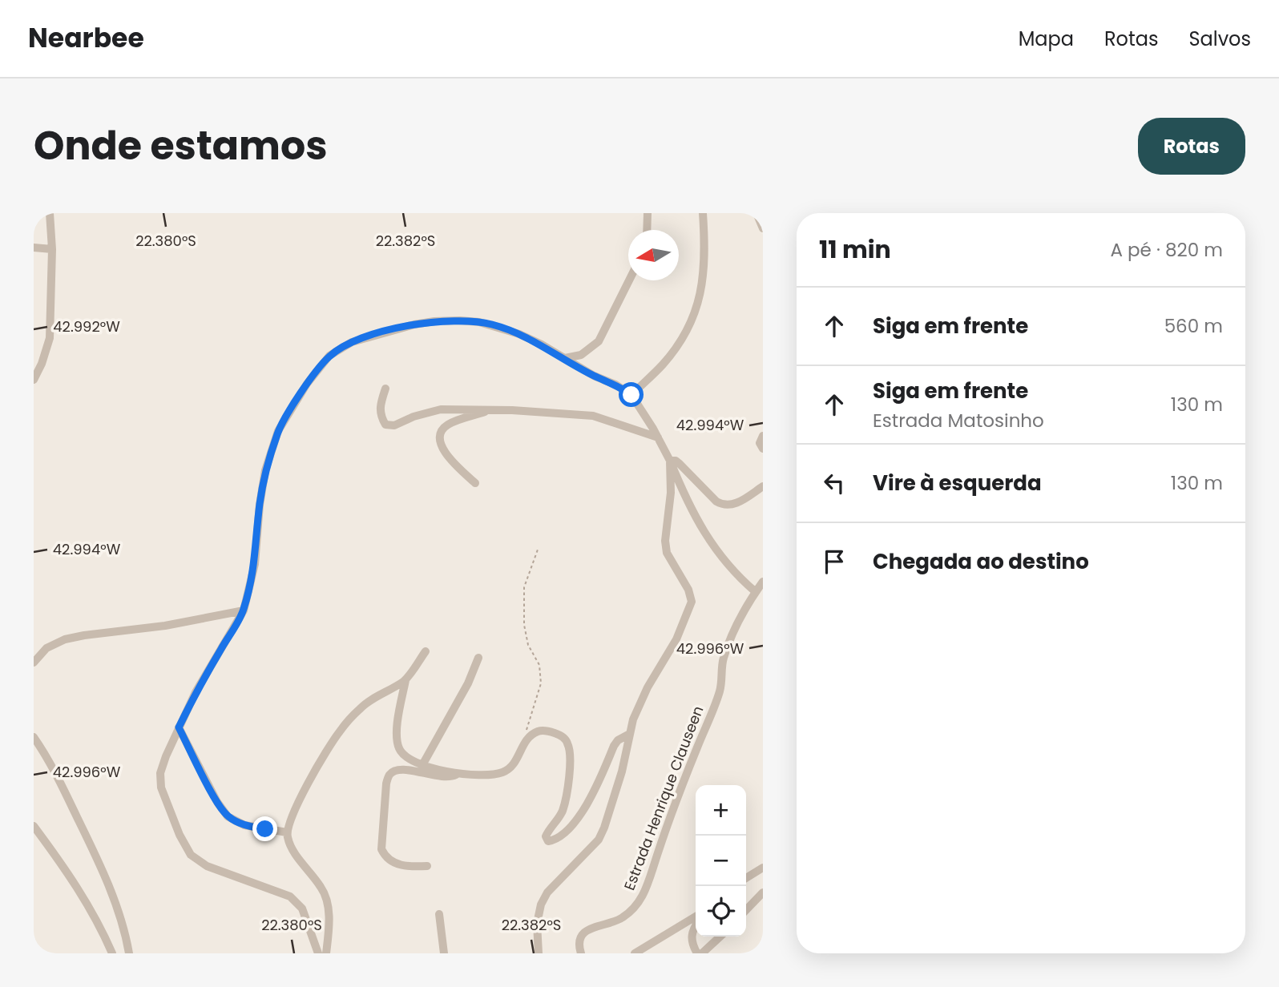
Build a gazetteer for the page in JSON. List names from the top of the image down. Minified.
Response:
{"streets":{"street":["Estrada Henrique Clauseen"]},"north":"left","page":{"header":"Nearbee","nav":["Mapa","Rotas","Salvos"],"title":"Onde estamos","buttons":"Rotas","heading":["11 min","A pé · 820 m"],"list":[["Siga em frente","560 m"],["Siga em frente","Estrada Matosinho","130 m"],["Vire à esquerda","130 m"],"Chegada ao destino"],"map_buttons":["+","−"]},"coordinates":["22.380°S","22.382°S","42.992°W","42.994°W","42.996°W"]}
